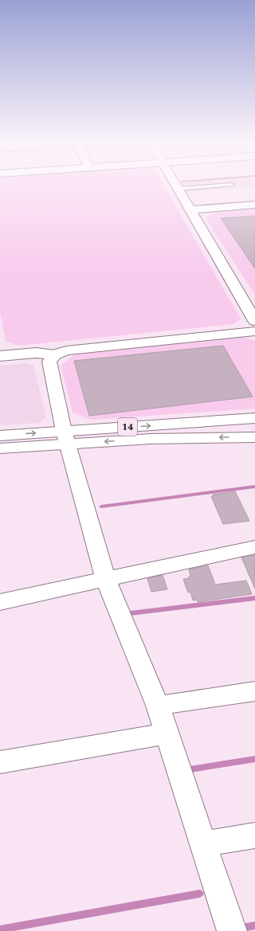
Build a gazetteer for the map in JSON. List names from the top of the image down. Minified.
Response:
{"streets":{"street":["14"]}}
